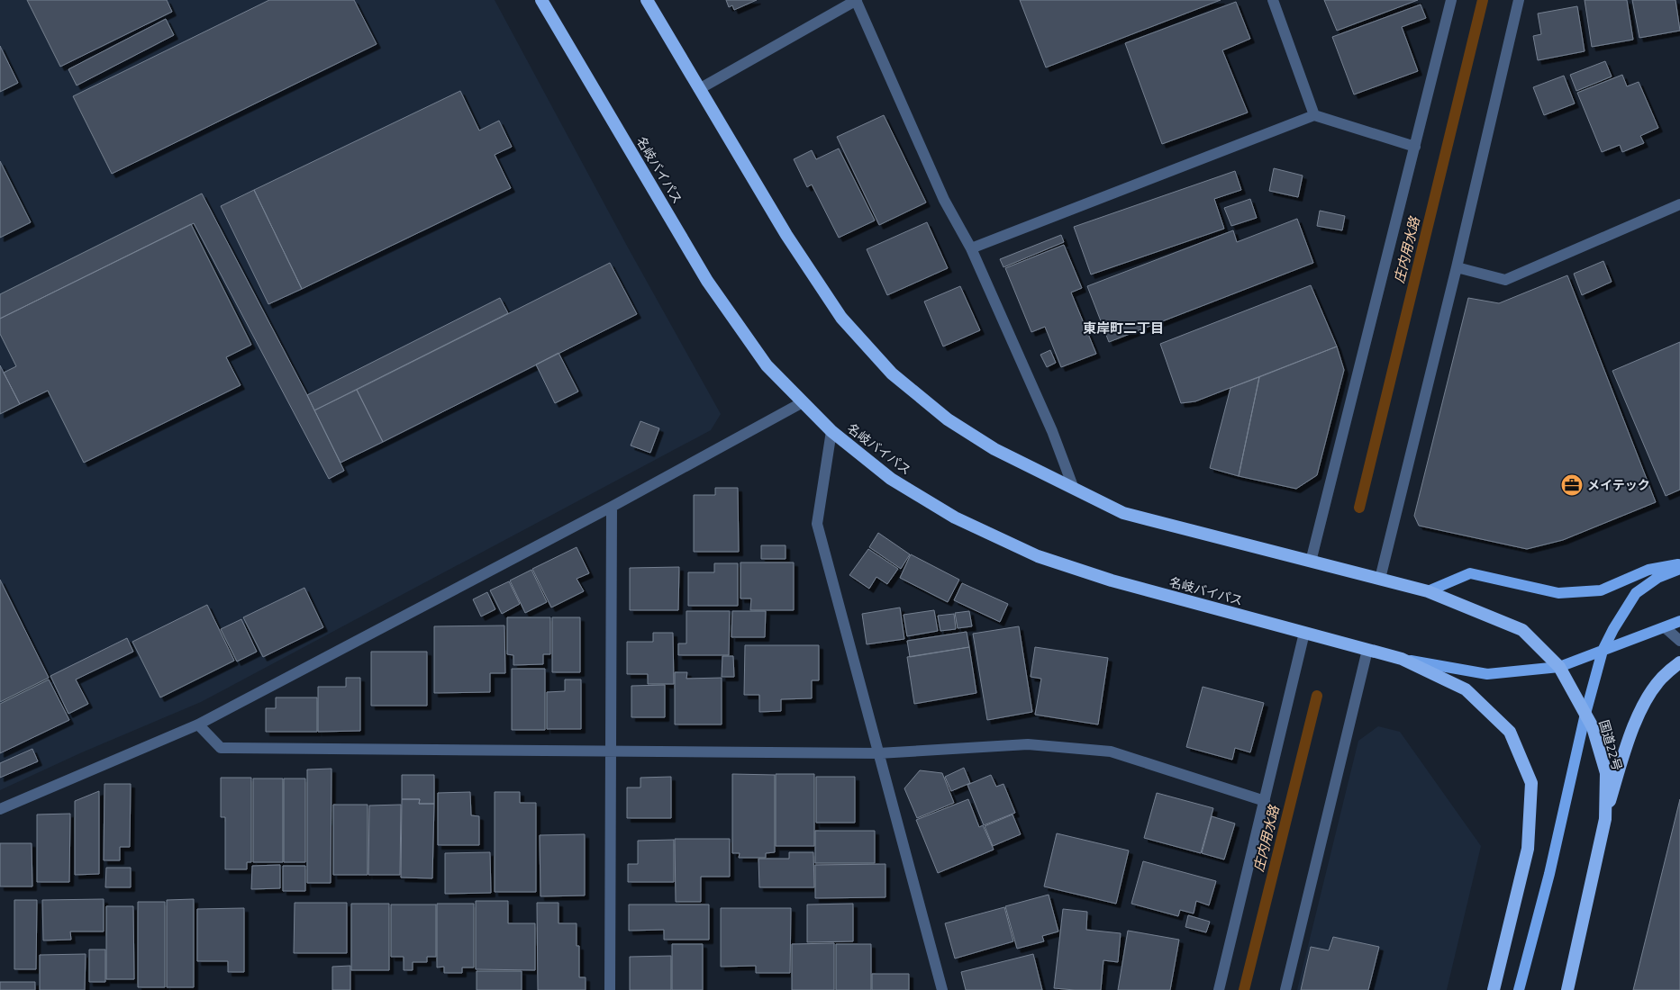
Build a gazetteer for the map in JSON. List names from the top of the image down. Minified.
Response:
{"streets":{"highway":["名岐バイパス","国道22号"]},"districts":["東岸町二丁目"],"water":["庄内用水路"],"places":{"office":["メイテック"]}}
